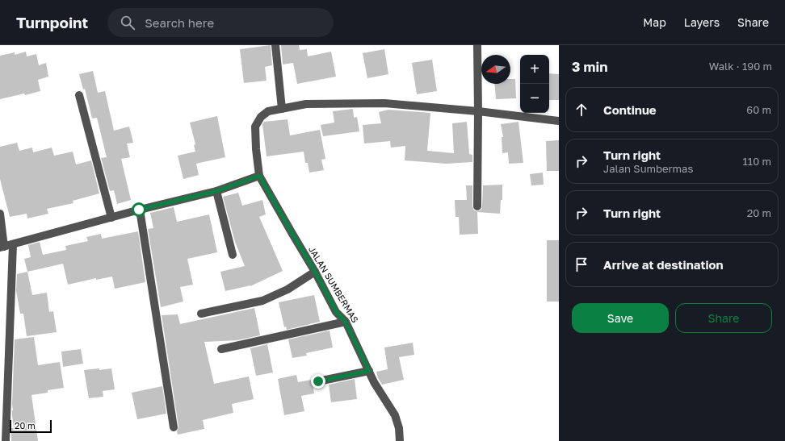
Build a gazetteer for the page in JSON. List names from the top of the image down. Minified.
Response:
{"streets":{"street":["JALAN SUMBERMAS"]},"scale_bar":"20 m","north":"left","page":{"header":"Turnpoint","search":"Search here","nav":["Map","Layers","Share"],"heading":["3 min","Walk · 190 m"],"map_buttons":["+","−"],"list":[["Continue","60 m"],["Turn right","Jalan Sumbermas","110 m"],["Turn right","20 m"],"Arrive at destination"],"buttons":["Save","Share"],"scale":"20 m"}}
